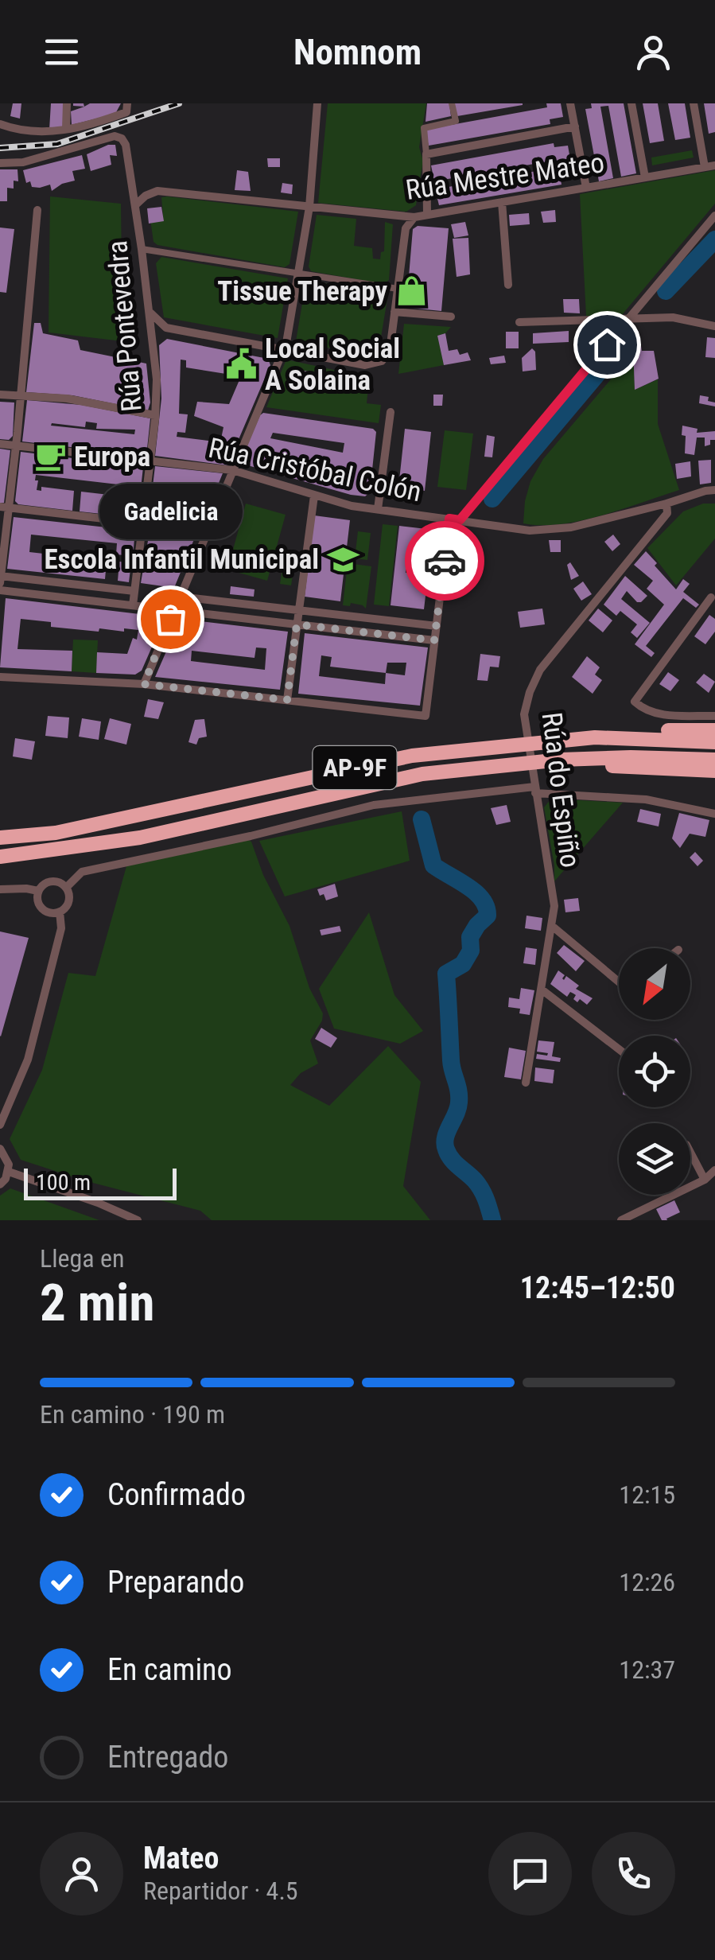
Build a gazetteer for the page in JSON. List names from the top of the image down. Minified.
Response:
{"streets":{"highway":["AP-9F"],"street":["Rúa Mestre Mateo","Rúa Pontevedra","Rúa Cristóbal Colón","Rúa do Espiño"]},"crossings":[["Rúa Mestre Mateo","Rúa Pontevedra"],["Rúa Pontevedra","Rúa Cristóbal Colón"],["Rúa Cristóbal Colón","Rúa do Espiño"]],"places":{"shop":["Tissue Therapy"],"public building":["Local Social A Solaina"],"cafe":["Europa"],"school or university":["Escola Infantil Municipal"],"other":["Gadelicia"]},"scale_bar":"100 m","north":"bottom left","page":{"header":"Nomnom","bubble":"Gadelicia","scale":"100 m","heading":["2 min","Llega en","12:45–12:50"],"panel":["Mateo","Repartidor · 4.5"],"bar":"En camino · 190 m","list":[["Confirmado","12:15"],["Preparando","12:26"],["En camino","12:37"],"Entregado"]}}
